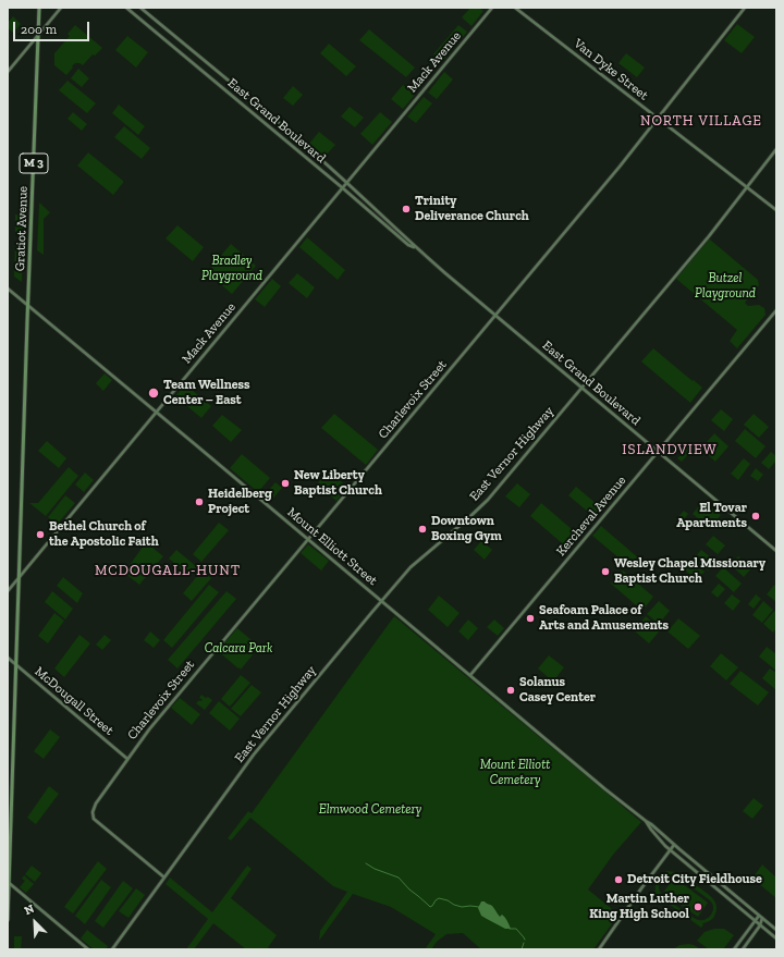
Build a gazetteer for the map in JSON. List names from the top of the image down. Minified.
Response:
{"streets":{"main road":["Mack Avenue","Van Dyke Street","East Grand Boulevard","M 3","Gratiot Avenue","Charlevoix Street","East Vernor Highway","Kercheval Avenue","Mount Elliott Street","McDougall Street"]},"crossings":[["Mack Avenue","East Grand Boulevard"],["Mack Avenue","Gratiot Avenue"],["Mack Avenue","Mount Elliott Street"],["Van Dyke Street","Charlevoix Street"],["Van Dyke Street","East Vernor Highway"],["East Grand Boulevard","Charlevoix Street"],["East Grand Boulevard","East Vernor Highway"],["East Grand Boulevard","Kercheval Avenue"],["Gratiot Avenue","Mount Elliott Street"],["Gratiot Avenue","McDougall Street"],["Charlevoix Street","East Vernor Highway"],["Charlevoix Street","Mount Elliott Street"],["Charlevoix Street","McDougall Street"],["East Vernor Highway","Mount Elliott Street"],["Kercheval Avenue","Mount Elliott Street"]],"districts":["NORTH VILLAGE","ISLANDVIEW","MCDOUGALL-HUNT"],"parks":["Bradley Playground","Butzel Playground","Calcara Park","Mount Elliott Cemetery","Elmwood Cemetery"],"places":["Trinity Deliverance Church","Team Wellness Center – East","New Liberty Baptist Church","Heidelberg Project","El Tovar Apartments","Downtown Boxing Gym","Bethel Church of the Apostolic Faith","Wesley Chapel Missionary Baptist Church","Seafoam Palace of Arts and Amusements","Solanus Casey Center","Detroit City Fieldhouse","Martin Luther King High School"],"scale_bar":"200 m","north":"top left"}
